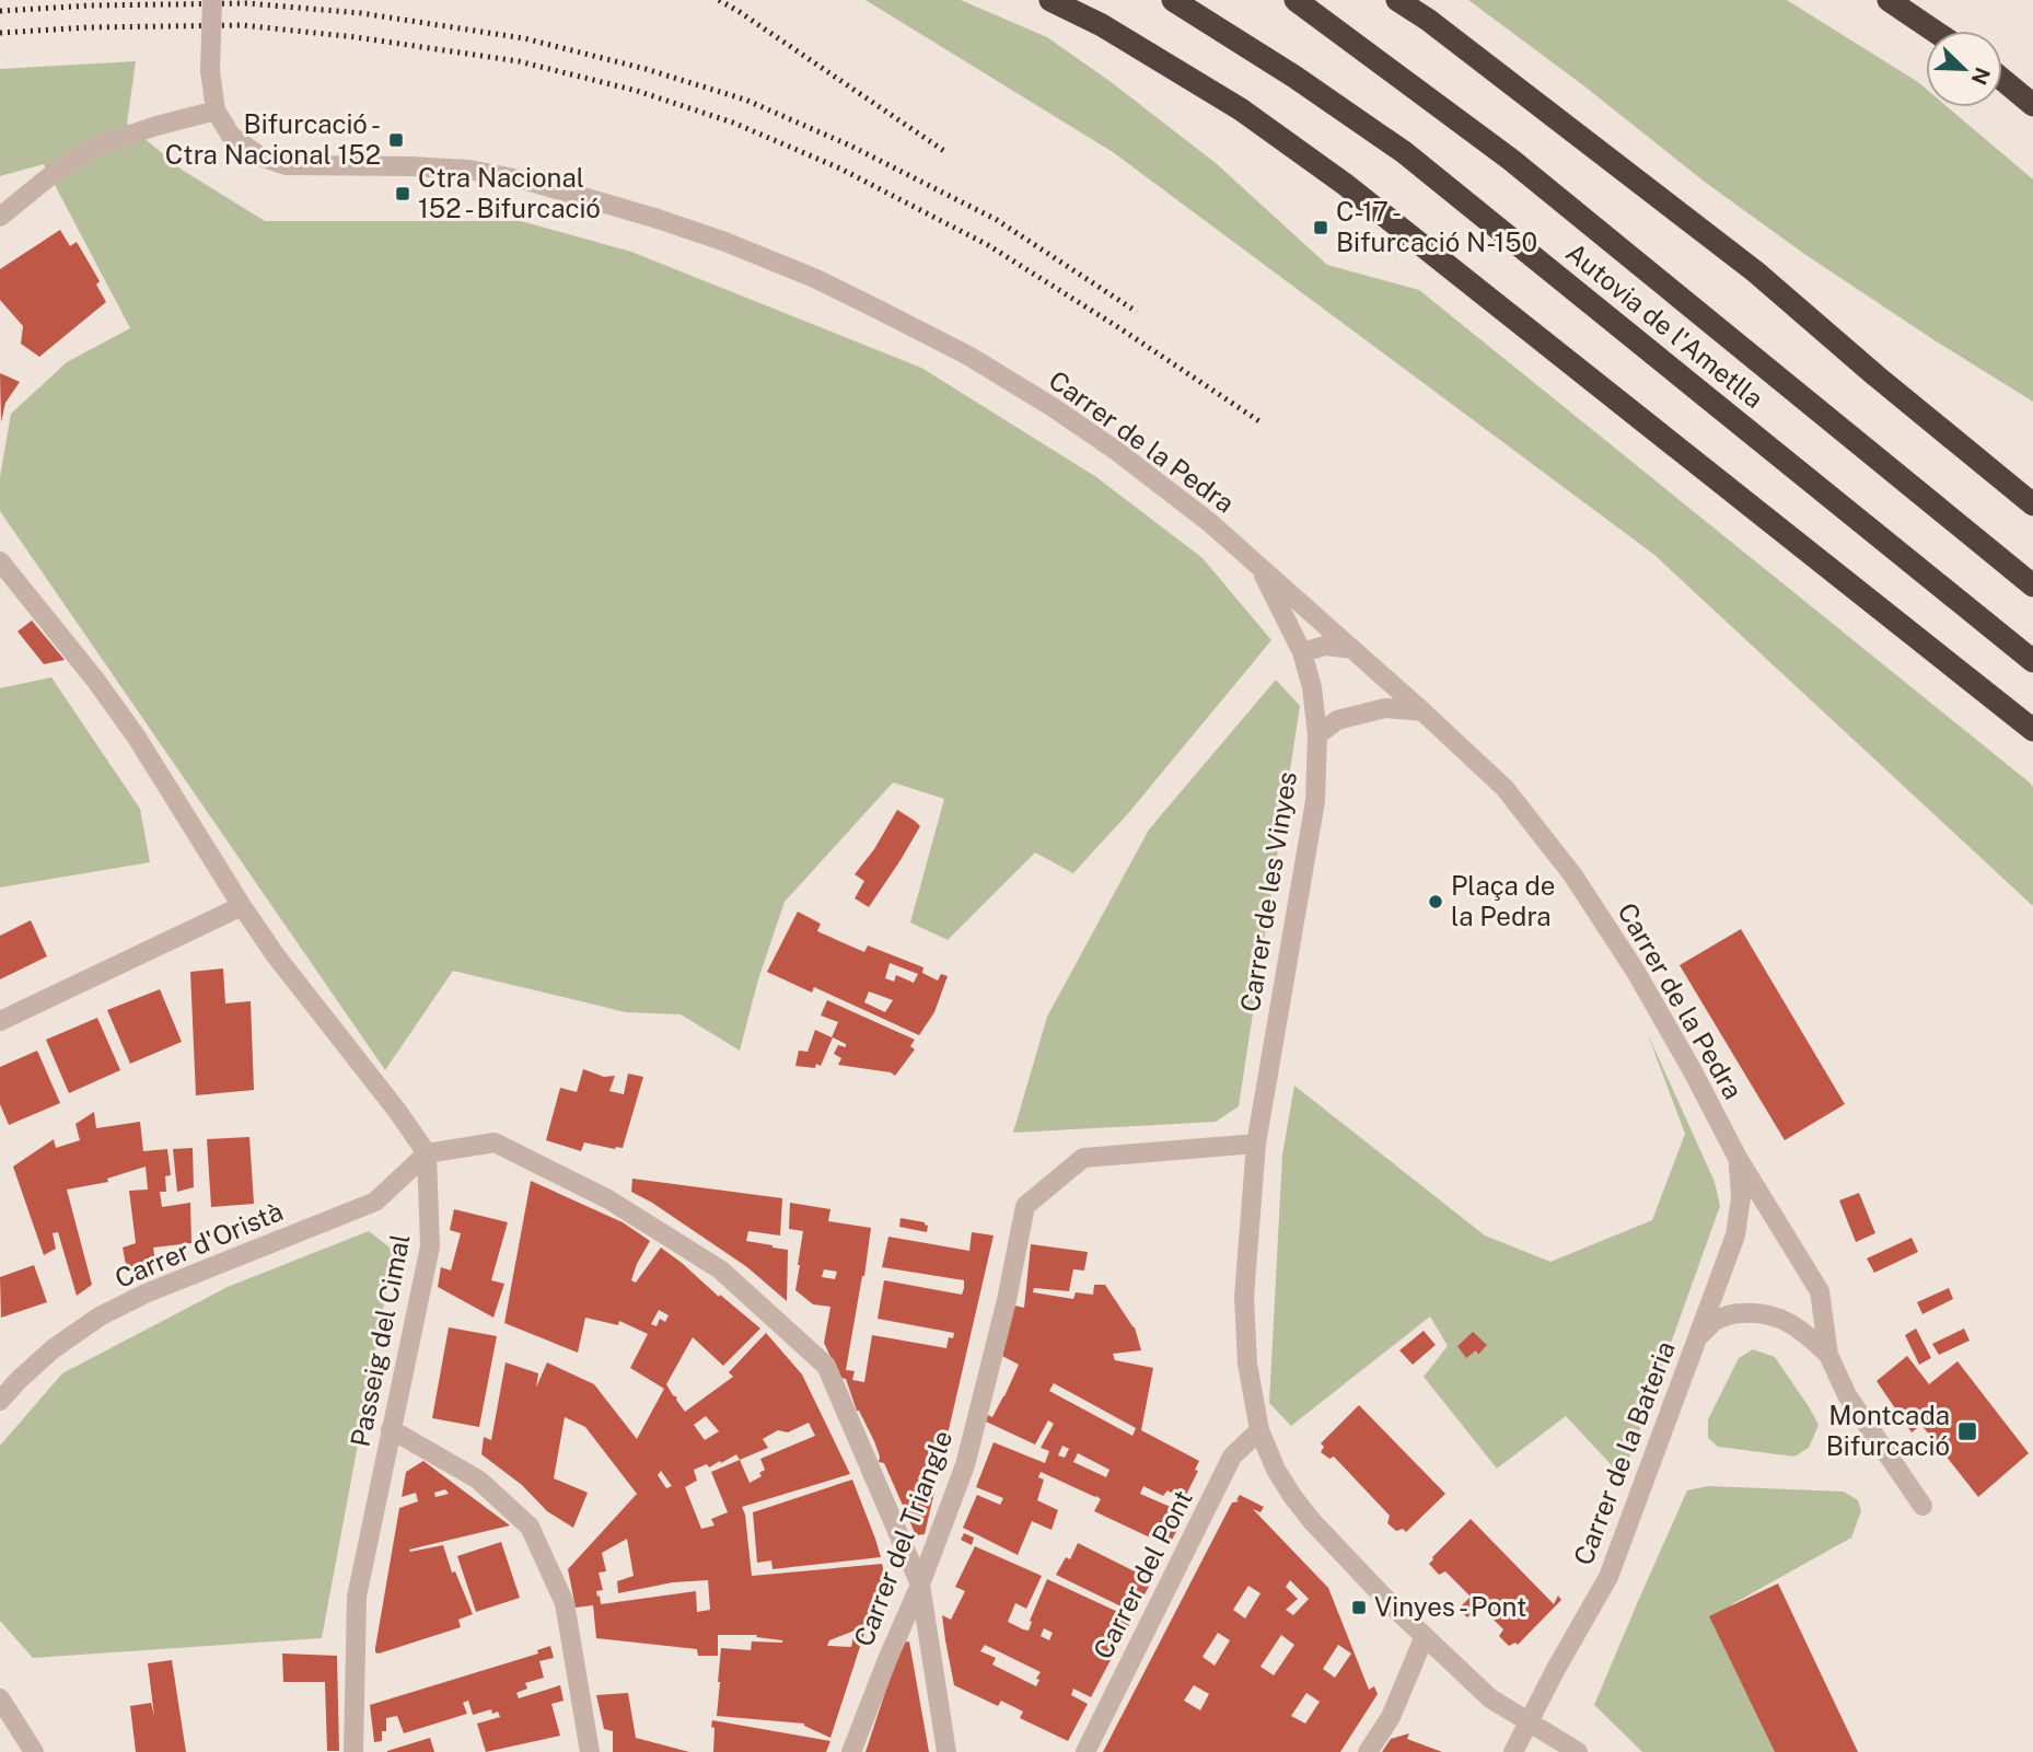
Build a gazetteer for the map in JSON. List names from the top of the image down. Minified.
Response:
{"streets":{"highway":["Autovia de l'Ametlla"],"street":["Carrer de la Pedra","Carrer de les Vinyes","Carrer d'Oristà","Passeig del Cimal","Carrer de la Bateria","Carrer del Triangle","Carrer del Pont"]},"crossings":[["Carrer de la Pedra","Carrer de les Vinyes"],["Carrer de la Pedra","Carrer de la Bateria"],["Carrer de les Vinyes","Carrer de la Bateria"],["Carrer de les Vinyes","Carrer del Triangle"],["Carrer de les Vinyes","Carrer del Pont"],["Carrer d'Oristà","Passeig del Cimal"]],"places":{"transit":["Bifurcació - Ctra Nacional 152","Ctra Nacional 152 - Bifurcació","C-17 - Bifurcació N-150","Montcada Bifurcació","Vinyes - Pont"],"other":["Plaça de la Pedra"]},"north":"bottom right"}
